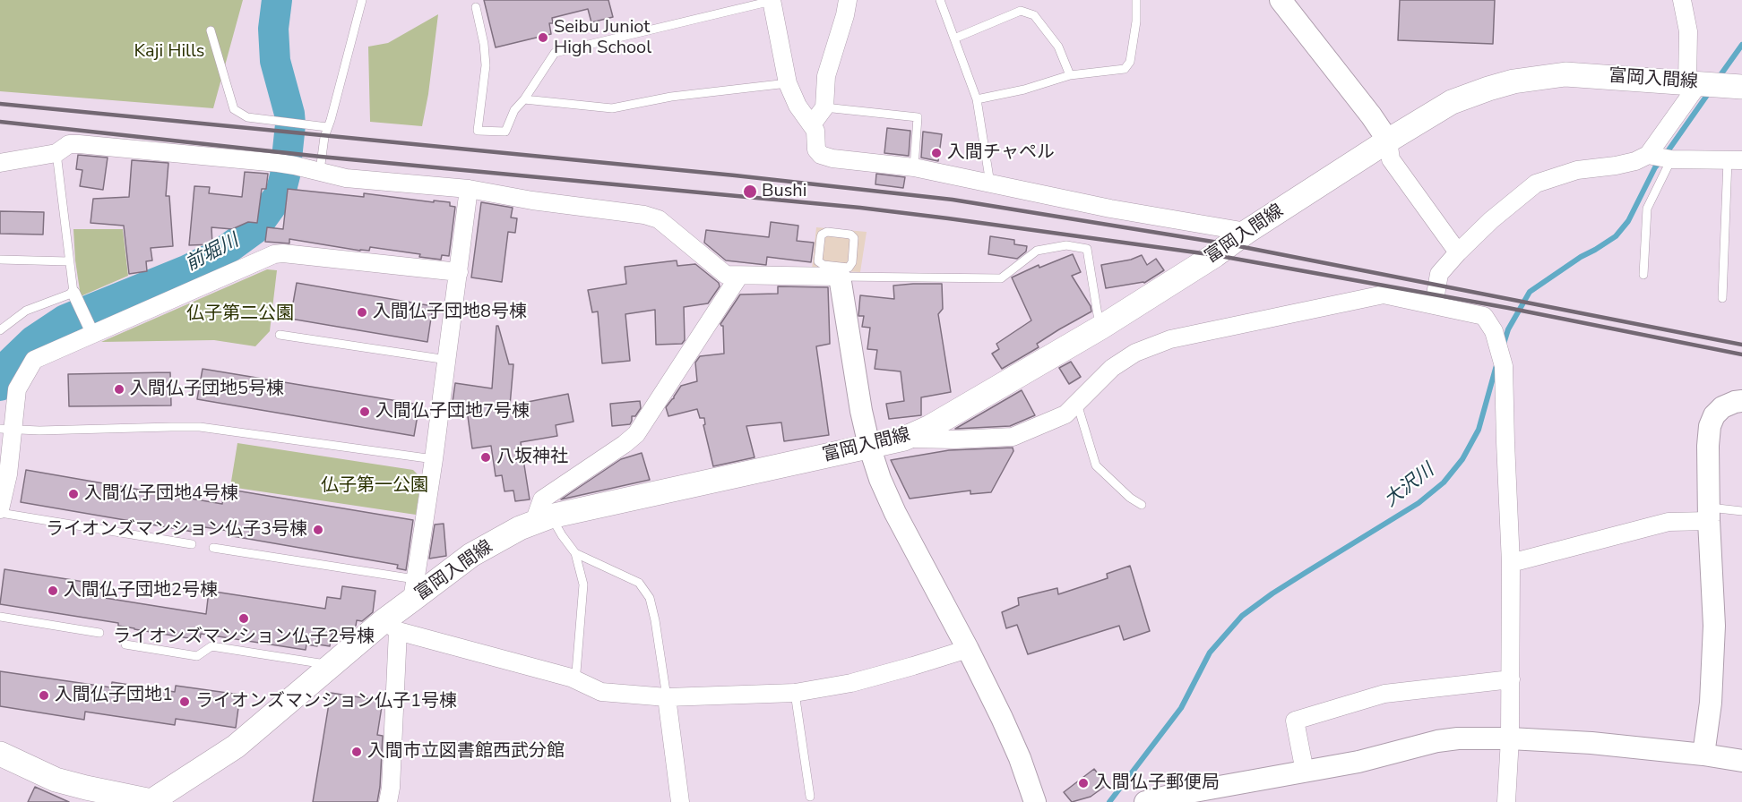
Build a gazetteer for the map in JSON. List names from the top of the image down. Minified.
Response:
{"streets":{"main road":["富岡入間線"]},"water":["前堀川","大沢川"],"parks":["Kaji Hills","仏子第二公園","仏子第一公園"],"places":["Seibu Juniot High School","入間チャペル","Bushi","入間仏子団地8号棟","入間仏子団地5号棟","入間仏子団地7号棟","八坂神社","入間仏子団地4号棟","ライオンズマンション仏子3号棟","入間仏子団地2号棟","ライオンズマンション仏子2号棟","入間仏子団地1","ライオンズマンション仏子1号棟","入間市立図書館西武分館","入間仏子郵便局"]}
